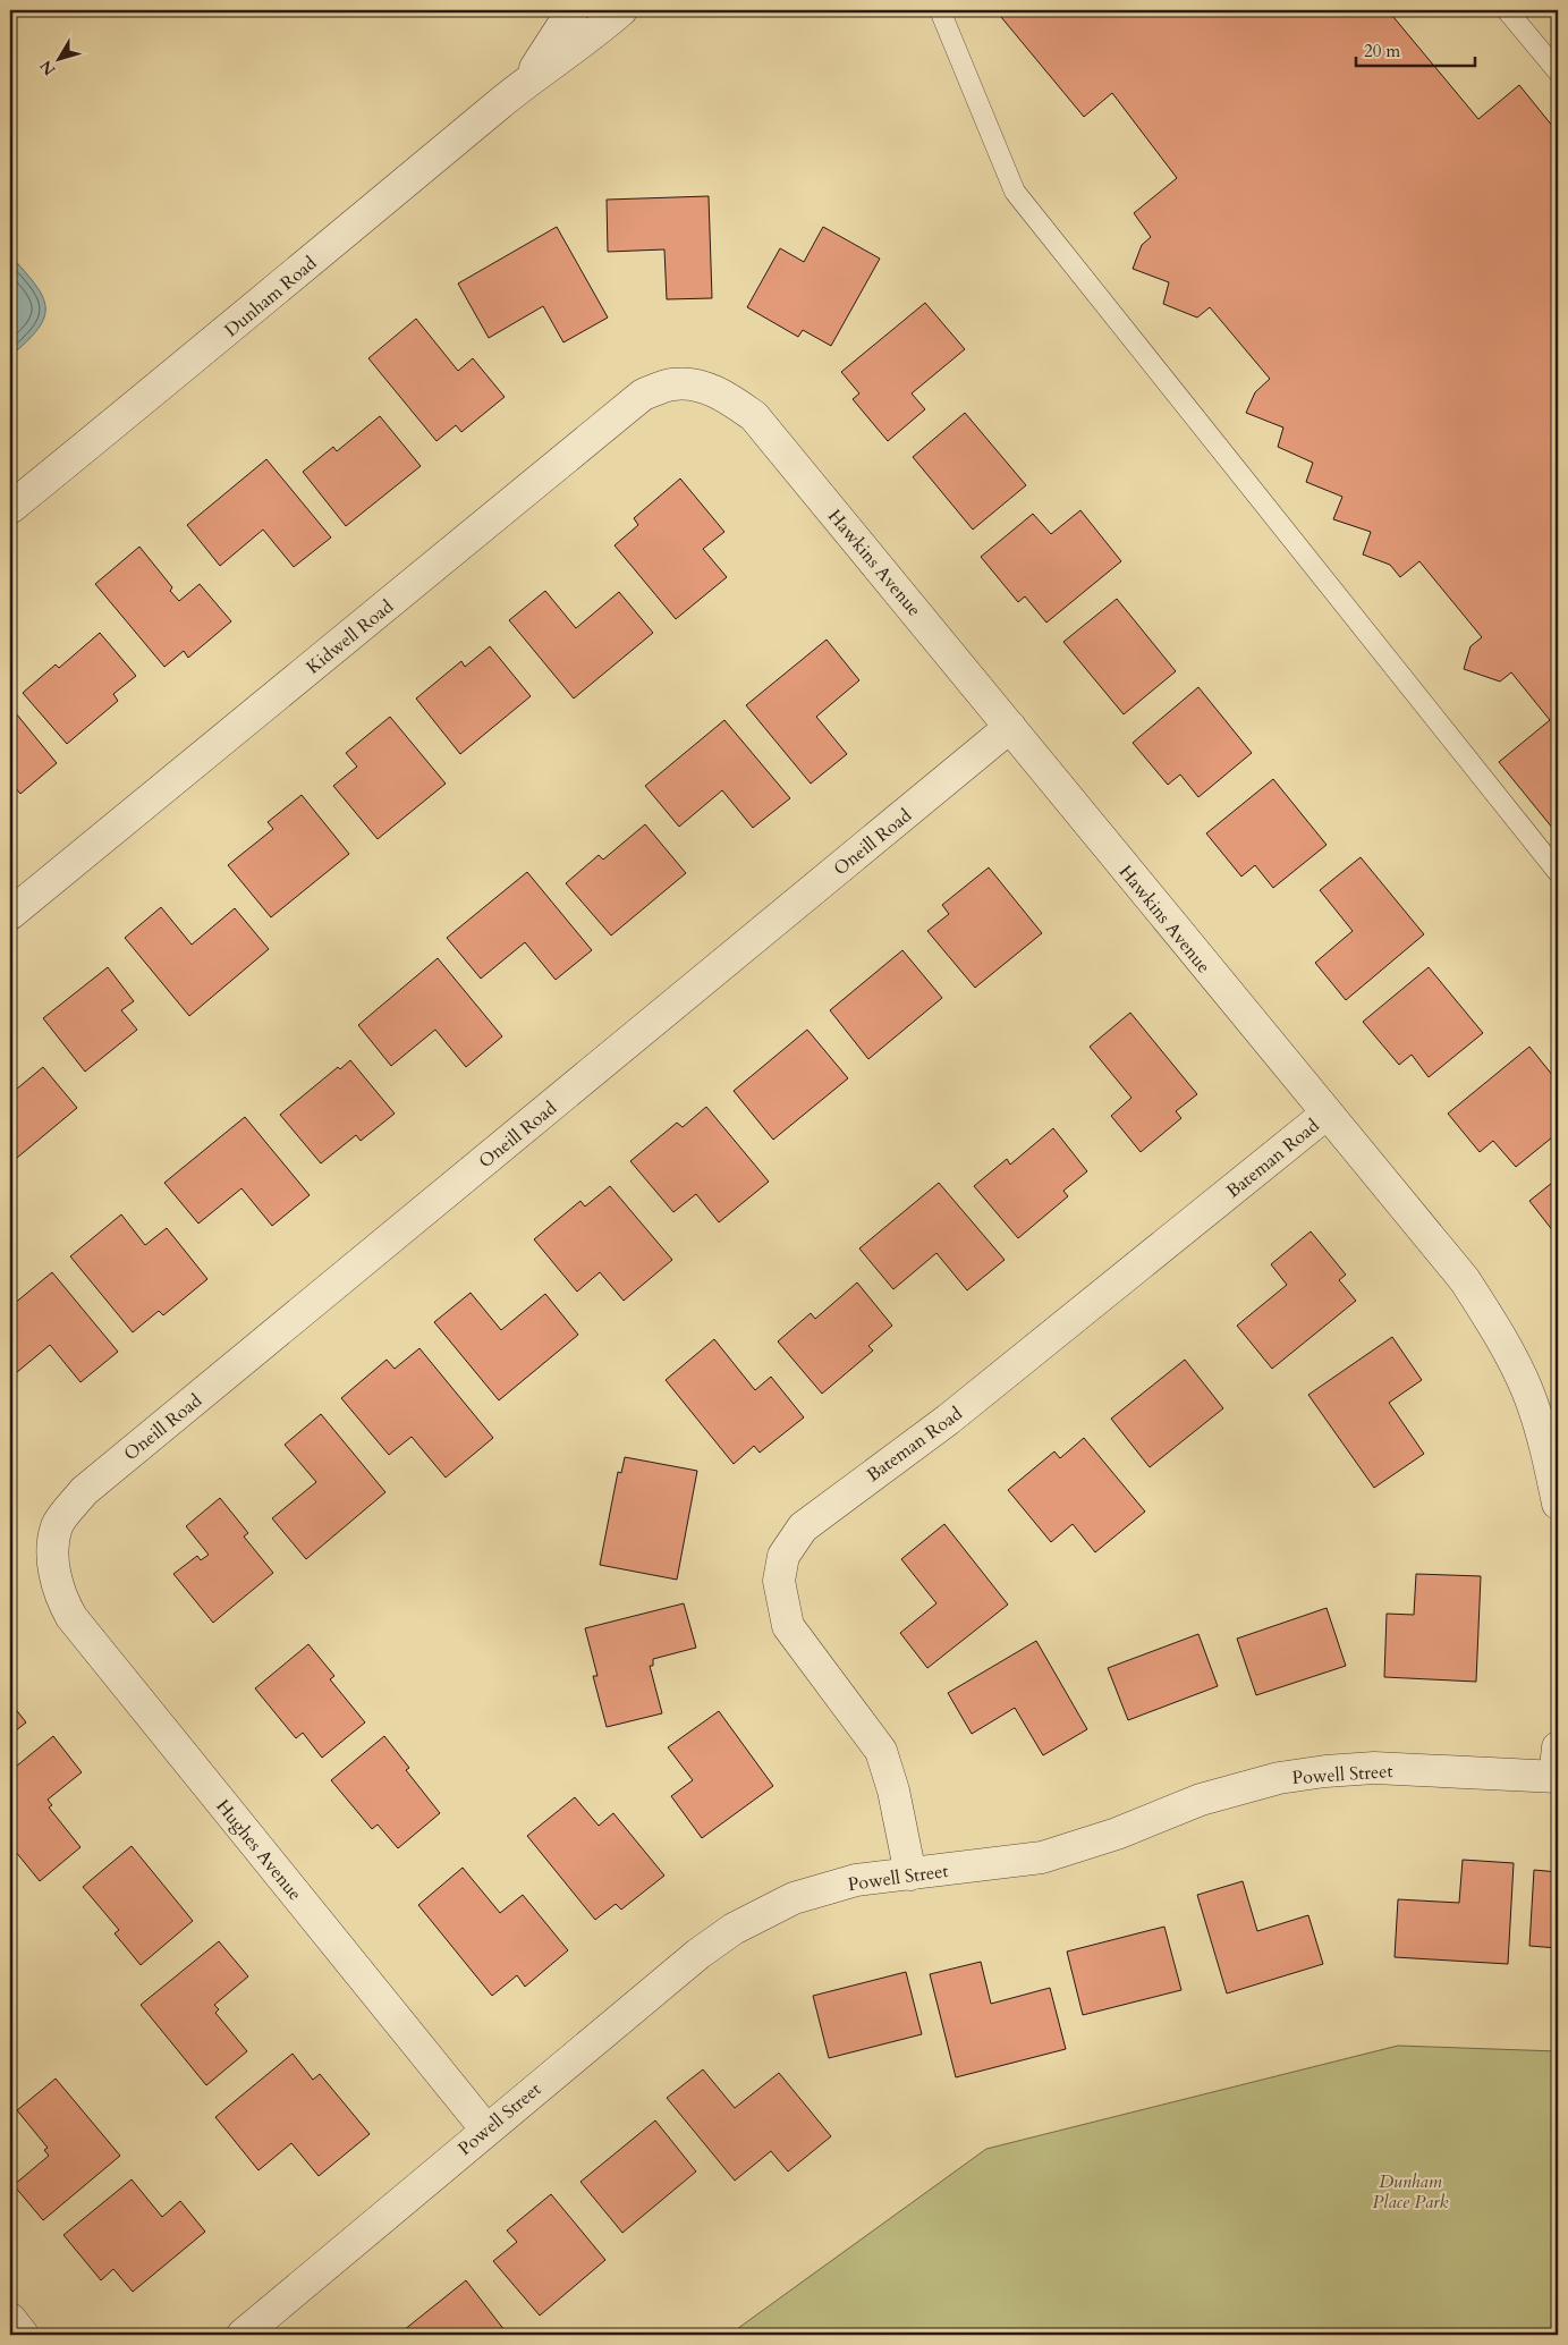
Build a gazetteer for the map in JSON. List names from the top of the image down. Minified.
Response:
{"streets":{"street":["Dunham Road","Hawkins Avenue","Kidwell Road","Oneill Road","Bateman Road","Powell Street","Hughes Avenue"]},"crossings":[["Hawkins Avenue","Kidwell Road"],["Hawkins Avenue","Oneill Road"],["Hawkins Avenue","Bateman Road"],["Oneill Road","Hughes Avenue"],["Bateman Road","Powell Street"],["Powell Street","Hughes Avenue"]],"parks":["Dunham Place Park"],"scale_bar":"20 m","north":"bottom left"}
